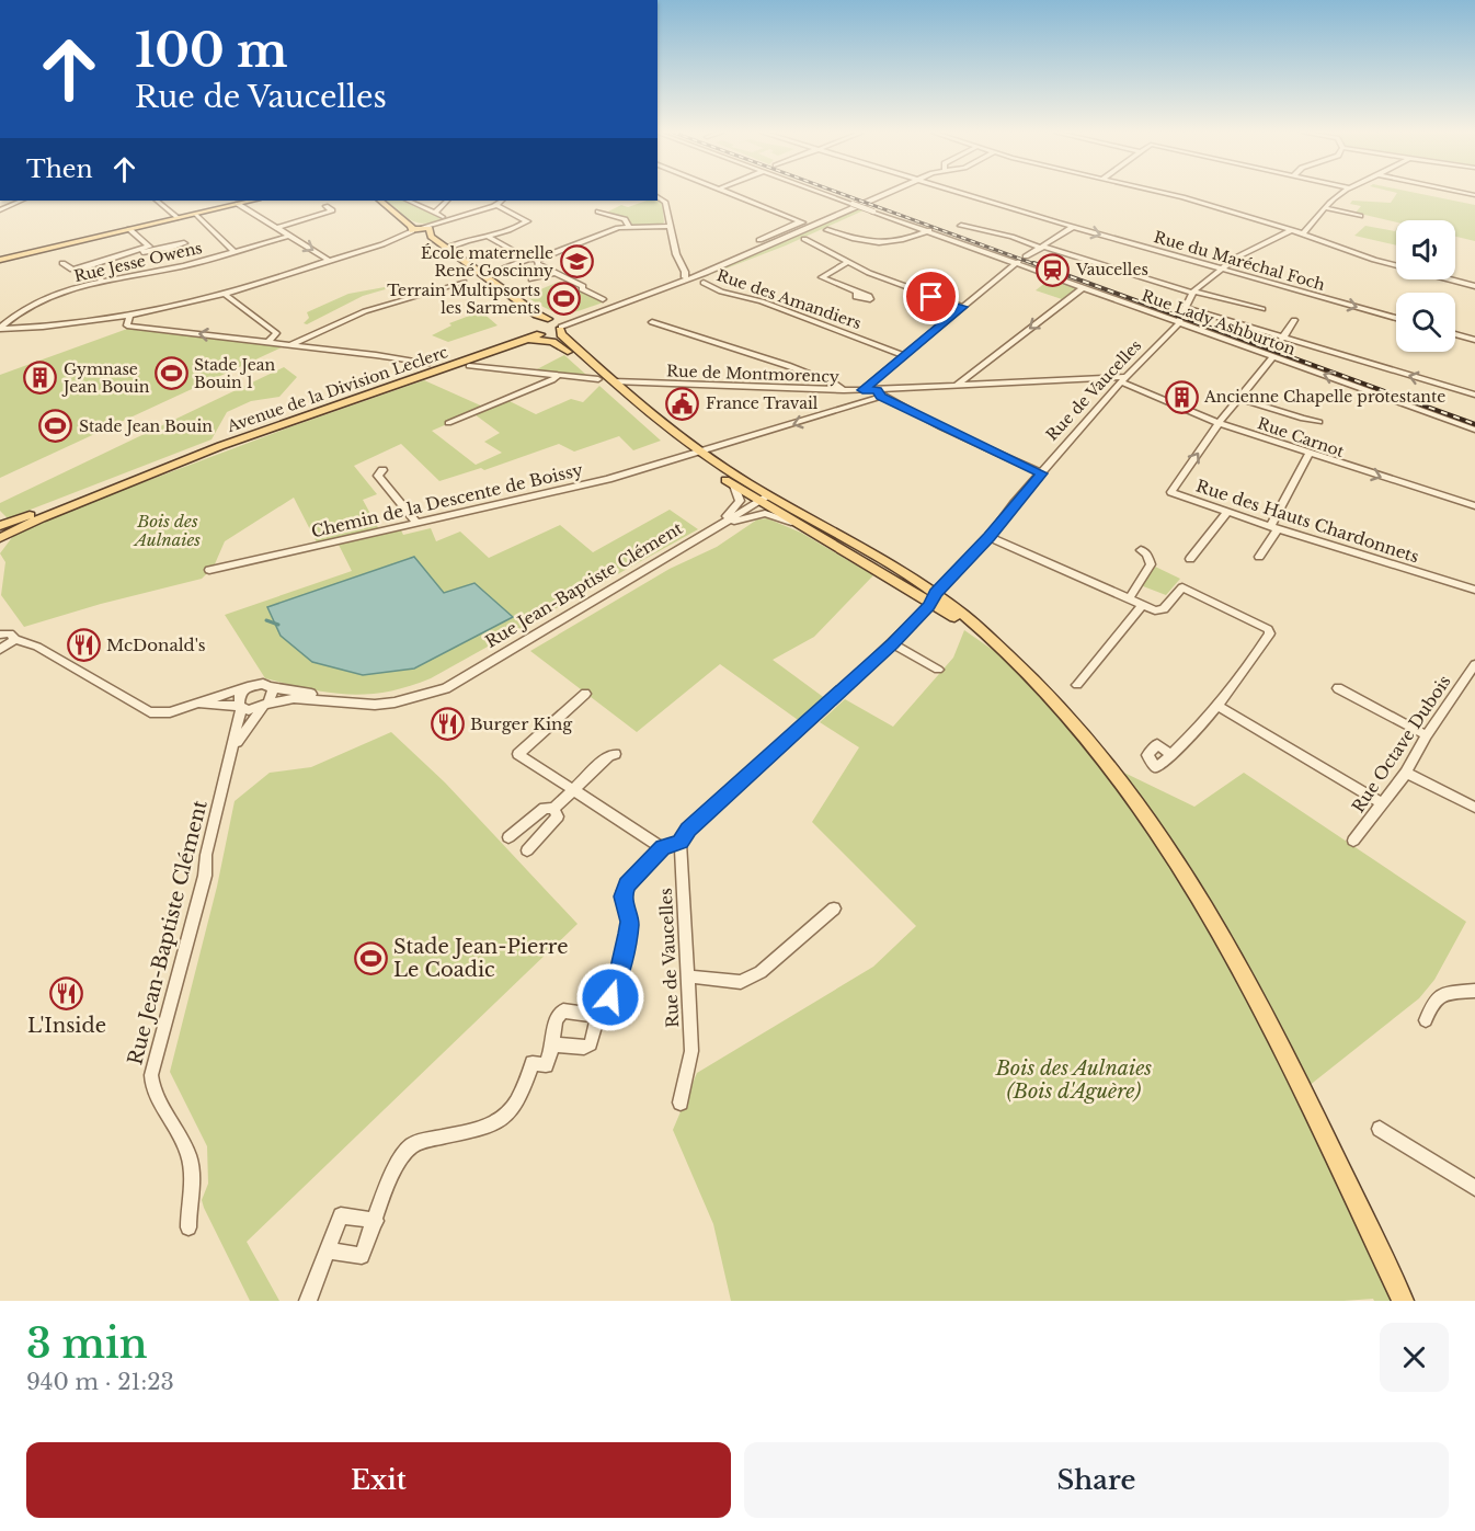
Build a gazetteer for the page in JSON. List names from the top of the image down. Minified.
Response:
{"streets":{"main road":["Avenue de la Division Leclerc"],"street":["Rue du Maréchal Foch","Rue Jesse Owens","Rue des Amandiers","Rue Lady Ashburton","Rue de Montmorency","Rue de Vaucelles","Rue Carnot","Chemin de la Descente de Boissy","Rue des Hauts Chardonnets","Rue Jean-Baptiste Clément","Rue Octave Dubois"]},"crossings":[["Rue du Maréchal Foch","Rue de Vaucelles"],["Rue Lady Ashburton","Rue de Vaucelles"],["Rue Lady Ashburton","Rue des Hauts Chardonnets"],["Rue de Montmorency","Rue de Vaucelles"],["Rue de Montmorency","Rue Carnot"],["Rue de Montmorency","Chemin de la Descente de Boissy"],["Rue de Vaucelles","Rue Carnot"],["Rue Carnot","Rue des Hauts Chardonnets"]],"one_way":["Rue Carnot"],"parks":["Bois des Aulnaies","Bois des Aulnaies (Bois d'Aguère)"],"places":{"school or university":["École maternelle René Goscinny"],"station":["Vaucelles"],"sports":["Terrain Multipsorts les Sarments","Stade Jean Bouin 1","Stade Jean Bouin","Stade Jean-Pierre Le Coadic"],"building":["Gymnase Jean Bouin","Ancienne Chapelle protestante"],"public building":["France Travail"],"restaurant":["McDonald's","Burger King","L'Inside"]},"page":{"turn":["100 m","Rue de Vaucelles"],"then":"Then","heading":["3 min","940 m · 21:23"],"buttons":["Exit","Share"]}}
